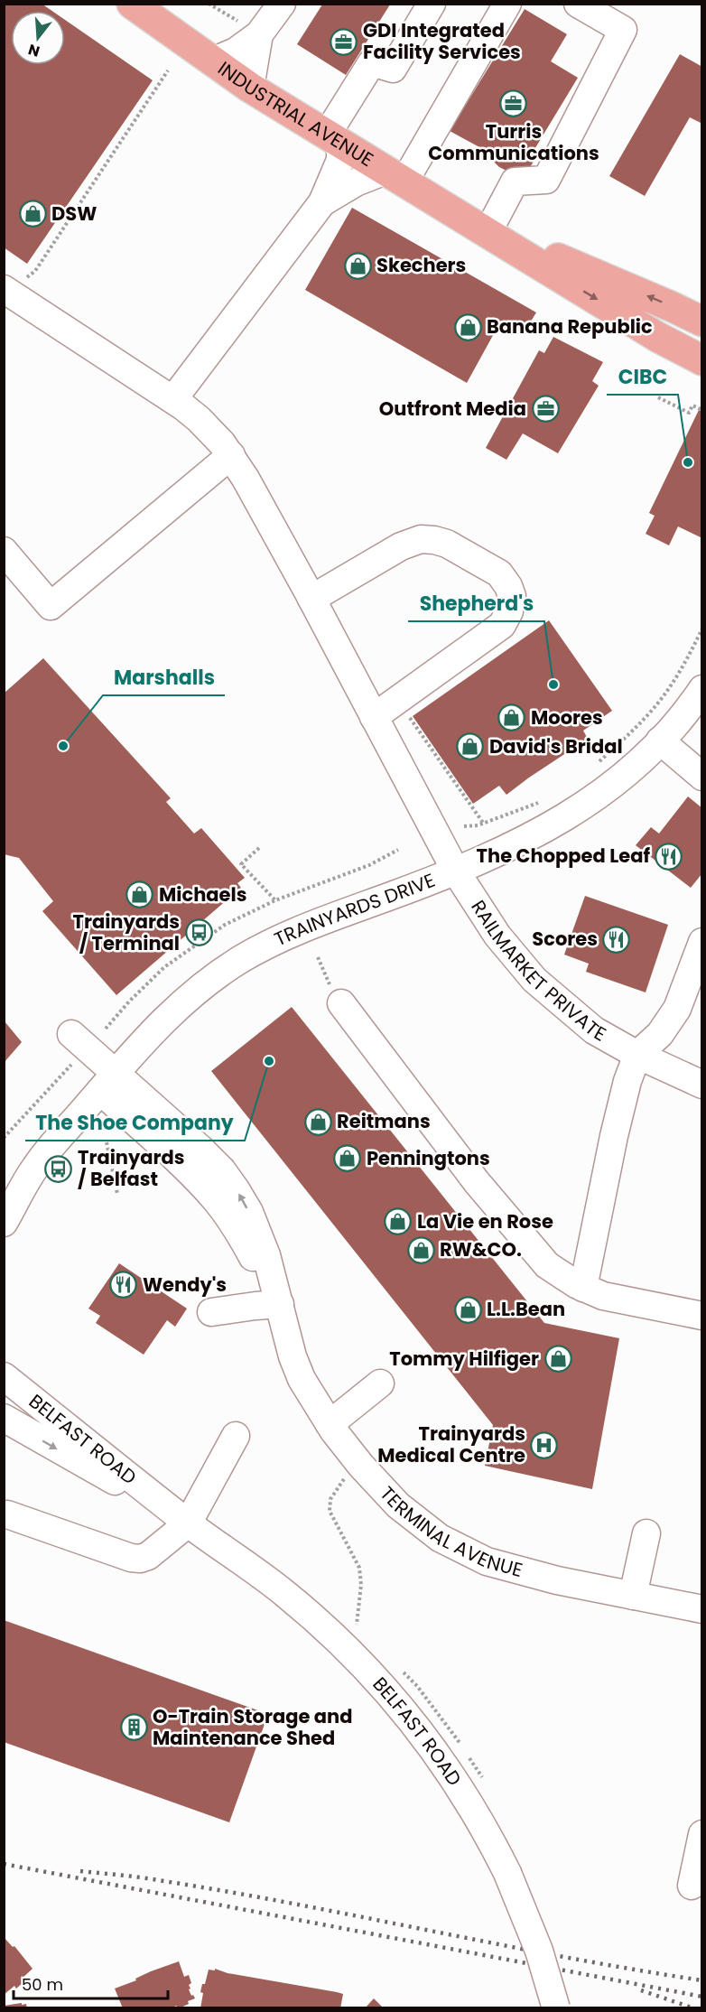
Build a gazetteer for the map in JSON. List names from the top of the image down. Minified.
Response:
{"streets":{"main road":["INDUSTRIAL AVENUE"],"street":["TRAINYARDS DRIVE","RAILMARKET PRIVATE","BELFAST ROAD","TERMINAL AVENUE"]},"crossings":[["TRAINYARDS DRIVE","RAILMARKET PRIVATE"],["TRAINYARDS DRIVE","TERMINAL AVENUE"]],"places":{"office":["GDI Integrated Facility Services","Turris Communications","Outfront Media"],"shop":["DSW","Skechers","Banana Republic","Moores","David's Bridal","Michaels","Reitmans","Penningtons","La Vie en Rose","RW&CO.","L.L.Bean","Tommy Hilfiger"],"other":["CIBC","Shepherd's","Marshalls","The Shoe Company"],"restaurant":["The Chopped Leaf","Scores","Wendy's"],"bus stop":["Trainyards / Terminal","Trainyards / Belfast"],"hospital":["Trainyards Medical Centre"],"building":["O-Train Storage and Maintenance Shed"]},"scale_bar":"50 m","north":"bottom"}
